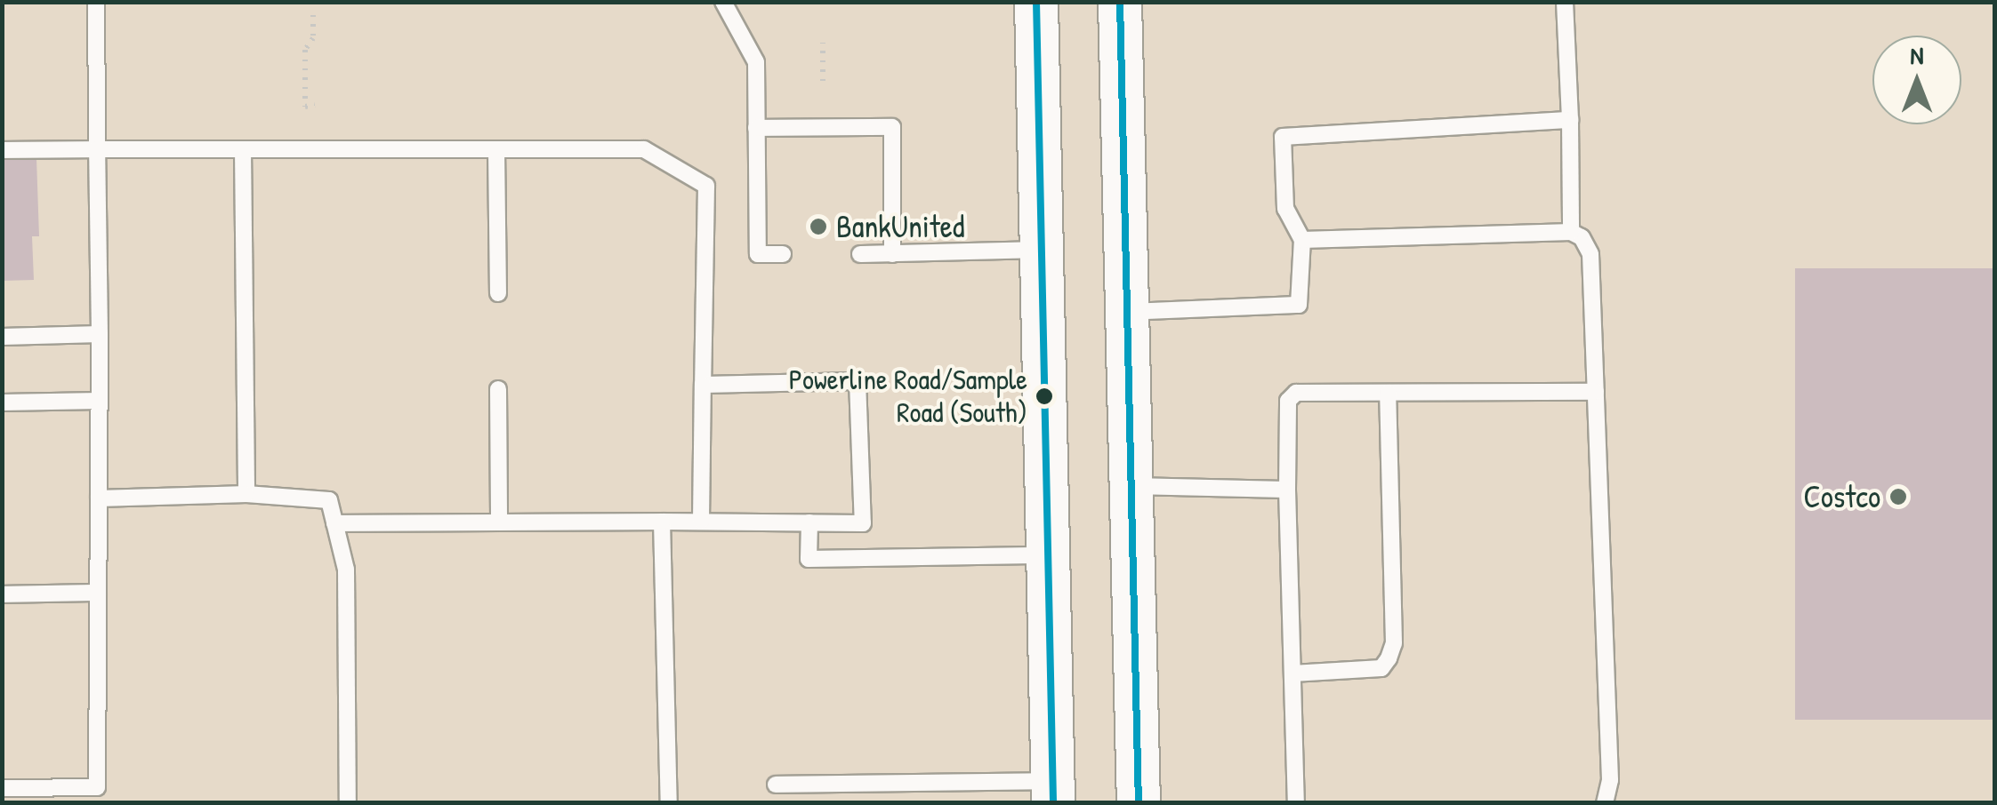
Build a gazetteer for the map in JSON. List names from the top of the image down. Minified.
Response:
{"places":["BankUnited","Powerline Road/Sample Road (South)","Costco"],"north":"top"}
